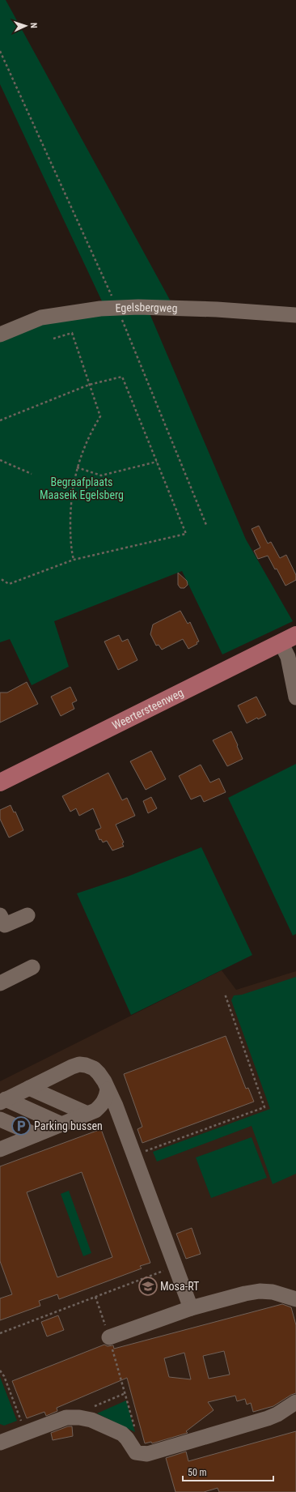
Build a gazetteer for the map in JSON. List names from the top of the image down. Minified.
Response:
{"streets":{"main road":["Weertersteenweg"],"street":["Egelsbergweg"]},"parks":["Begraafplaats Maaseik Egelsberg"],"places":{"parking":["Parking bussen"],"school or university":["Mosa-RT"]},"scale_bar":"50 m","north":"right"}
